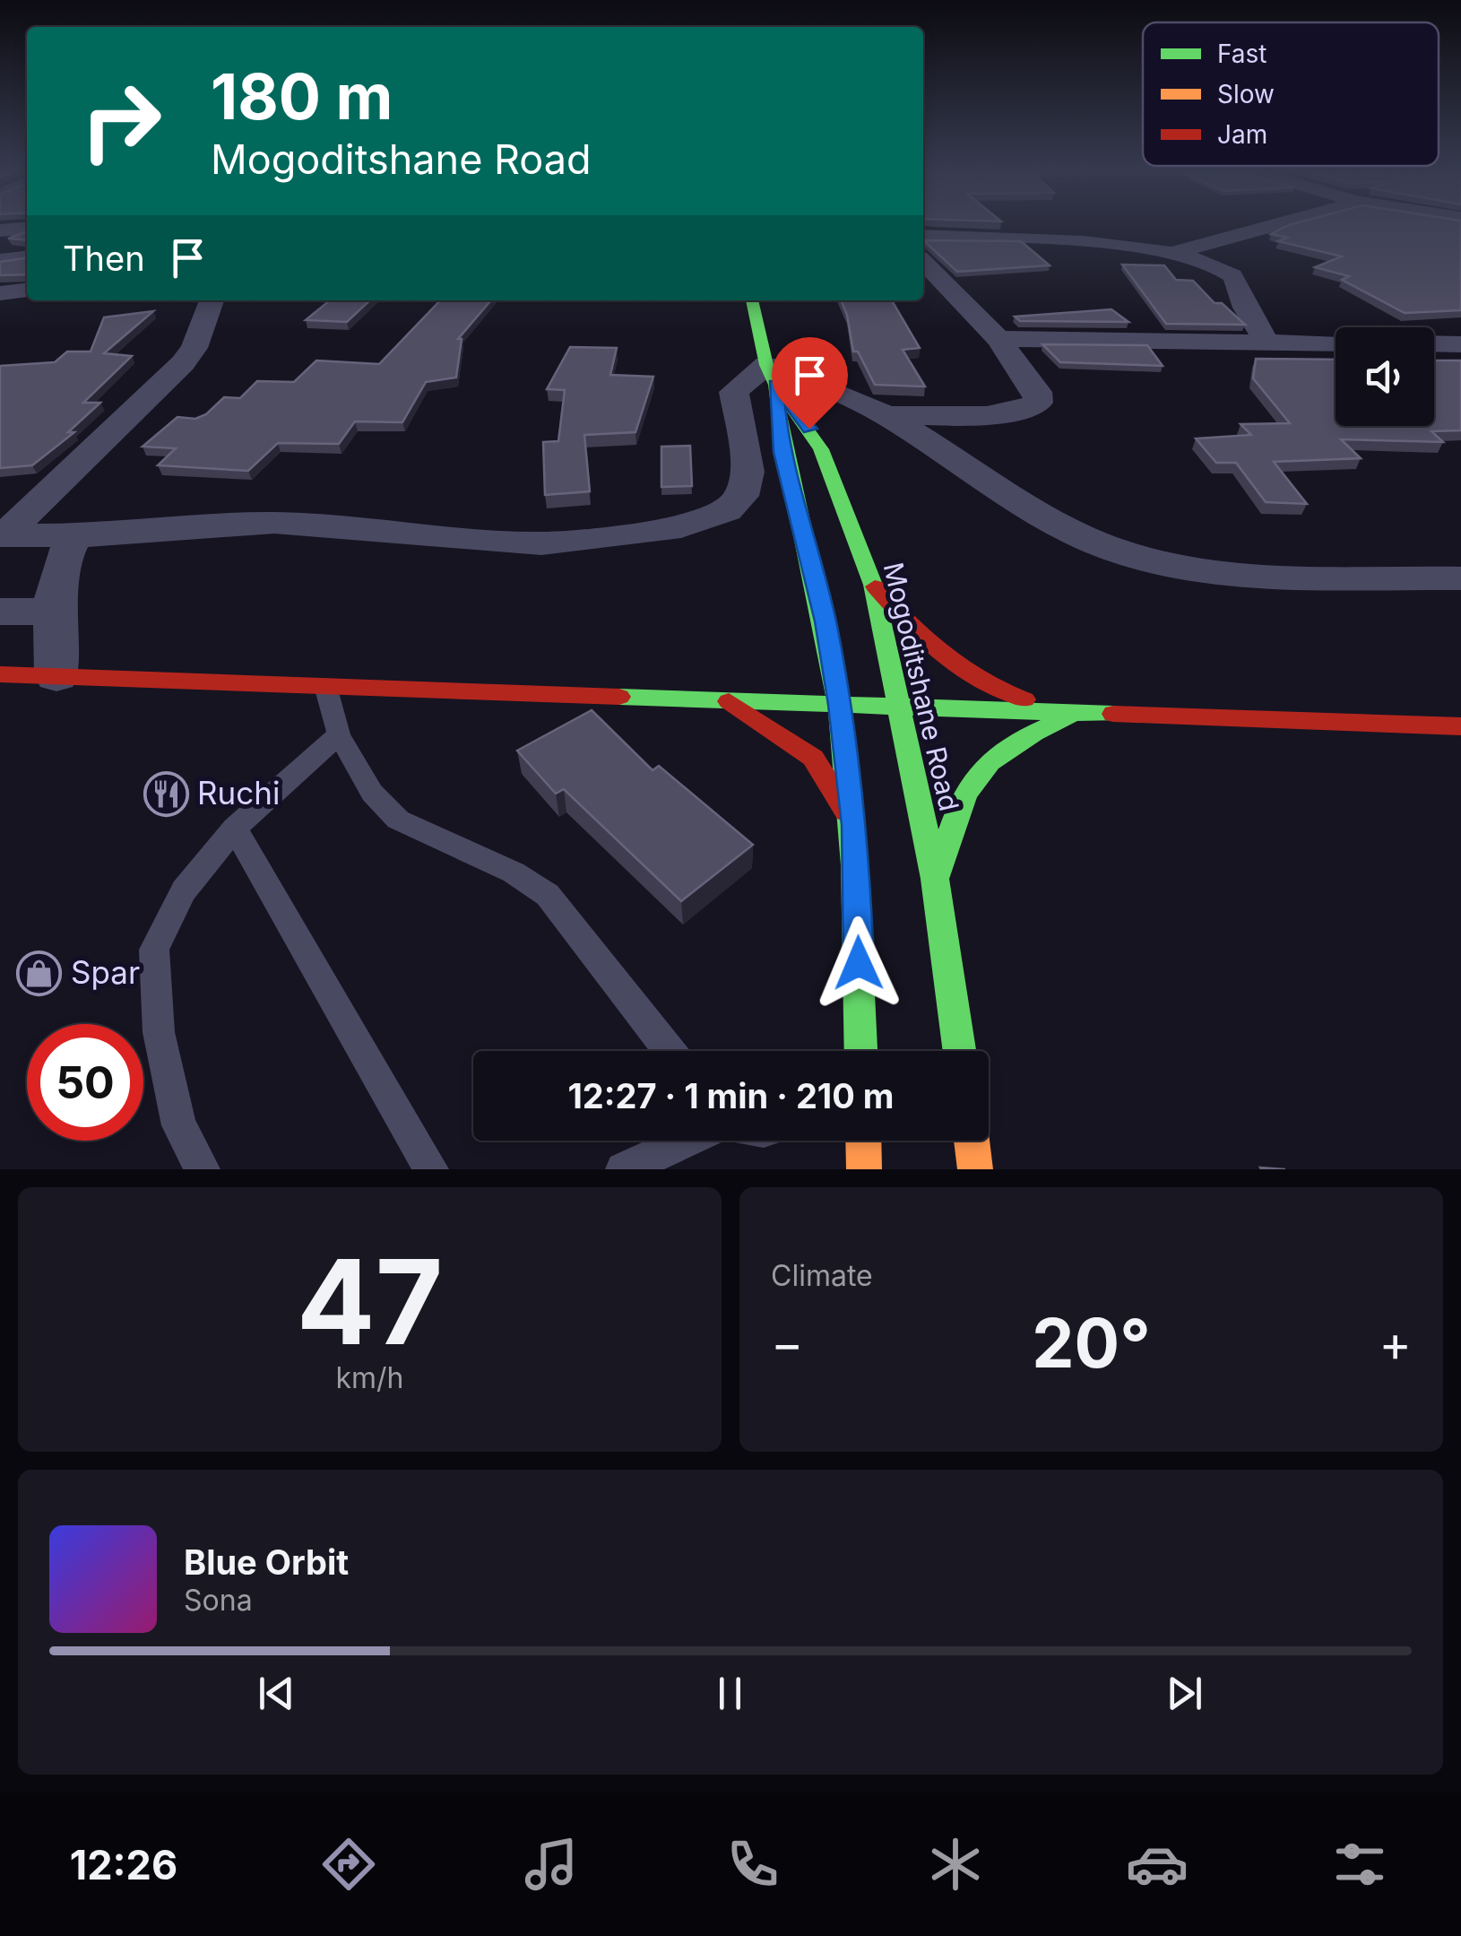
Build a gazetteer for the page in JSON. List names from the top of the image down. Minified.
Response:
{"streets":{"main road":["Mogoditshane Road"]},"places":{"restaurant":["Ruchi"],"shop":["Spar"]},"legend":["Fast","Slow","Jam"],"page":{"turn":["180 m","Mogoditshane Road"],"then":"Then","limit":"50","trip":"12:27 · 1 min · 210 m","tile":[["47","km/h"],"Climate"],"heat":["−","20°","+"],"song":["Blue Orbit","Sona"],"tabs":"12:26"}}
